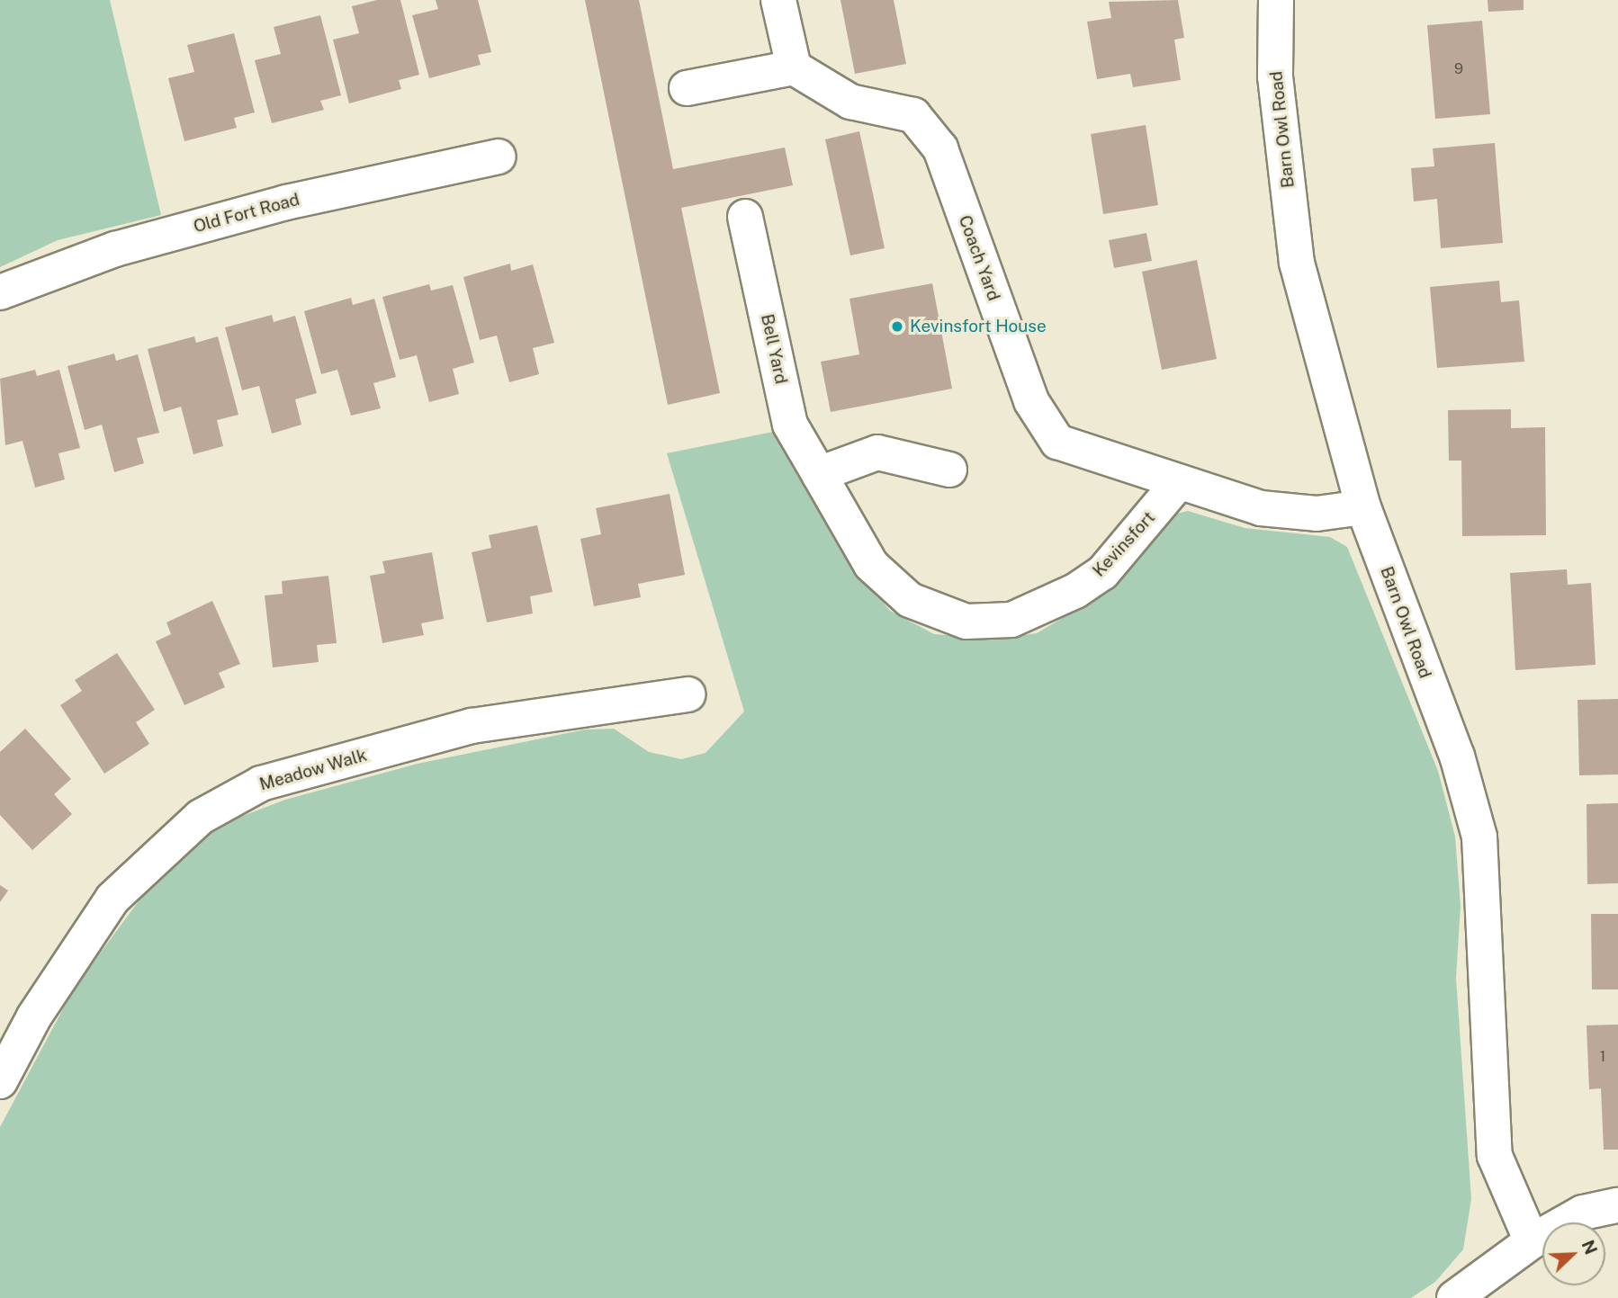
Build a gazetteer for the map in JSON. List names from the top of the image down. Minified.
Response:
{"streets":{"street":["Barn Owl Road","Old Fort Road","Coach Yard","Bell Yard","Kevinsfort","Meadow Walk"]},"crossings":[["Coach Yard","Kevinsfort"],["Bell Yard","Kevinsfort"]],"places":["Kevinsfort House"],"house_numbers":["9","1"],"north":"top right"}
